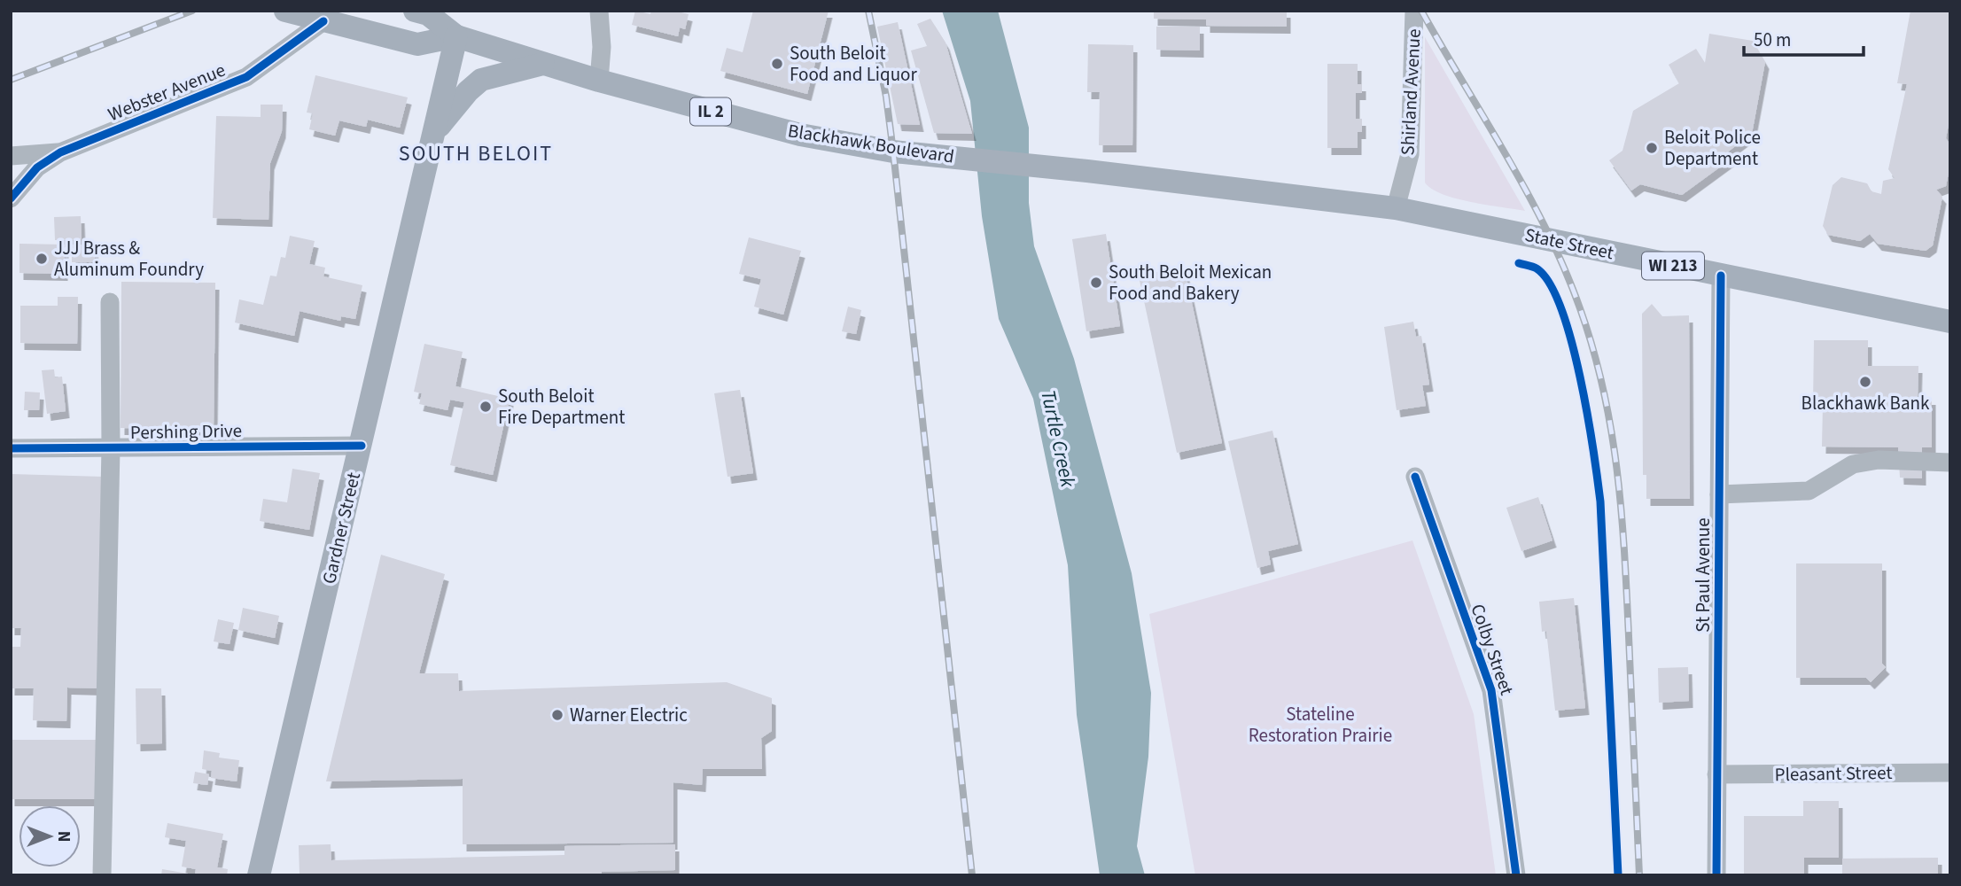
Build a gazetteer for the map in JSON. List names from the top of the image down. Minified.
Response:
{"streets":{"main road":["IL 2","Blackhawk Boulevard","State Street","WI 213","Gardner Street"],"street":["Webster Avenue","Shirland Avenue","Pershing Drive","St Paul Avenue","Colby Street","Pleasant Street"]},"crossings":[["Webster Avenue","Blackhawk Boulevard"],["Shirland Avenue","State Street"],["Blackhawk Boulevard","State Street"],["Blackhawk Boulevard","Gardner Street"],["State Street","St Paul Avenue"],["Pershing Drive","Gardner Street"],["St Paul Avenue","Pleasant Street"]],"districts":["SOUTH BELOIT"],"water":["Turtle Creek"],"parks":["Stateline Restoration Prairie"],"places":["South Beloit Food and Liquor","Beloit Police Department","JJJ Brass & Aluminum Foundry","South Beloit Mexican Food and Bakery","Blackhawk Bank","South Beloit Fire Department","Warner Electric"],"scale_bar":"50 m","north":"right"}
